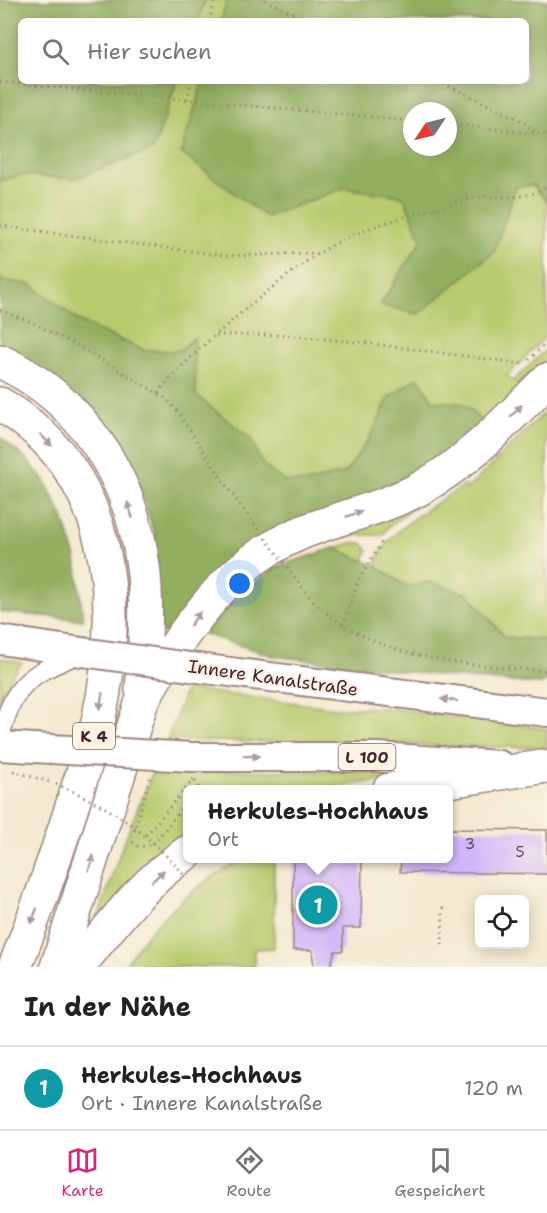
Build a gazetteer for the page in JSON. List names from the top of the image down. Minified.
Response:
{"streets":{"highway":["K 4","L 100"],"main road":["Innere Kanalstraße"]},"house_numbers":["3","5"],"north":"bottom left","page":{"search":"Hier suchen","popup":["Herkules-Hochhaus","Ort"],"pins":"1","heading":"In der Nähe","list":[{"mark":"1","name":"Herkules-Hochhaus","note":"Ort · Innere Kanalstraße","value":"120 m"}],"nav":["Karte","Route","Gespeichert"]}}
